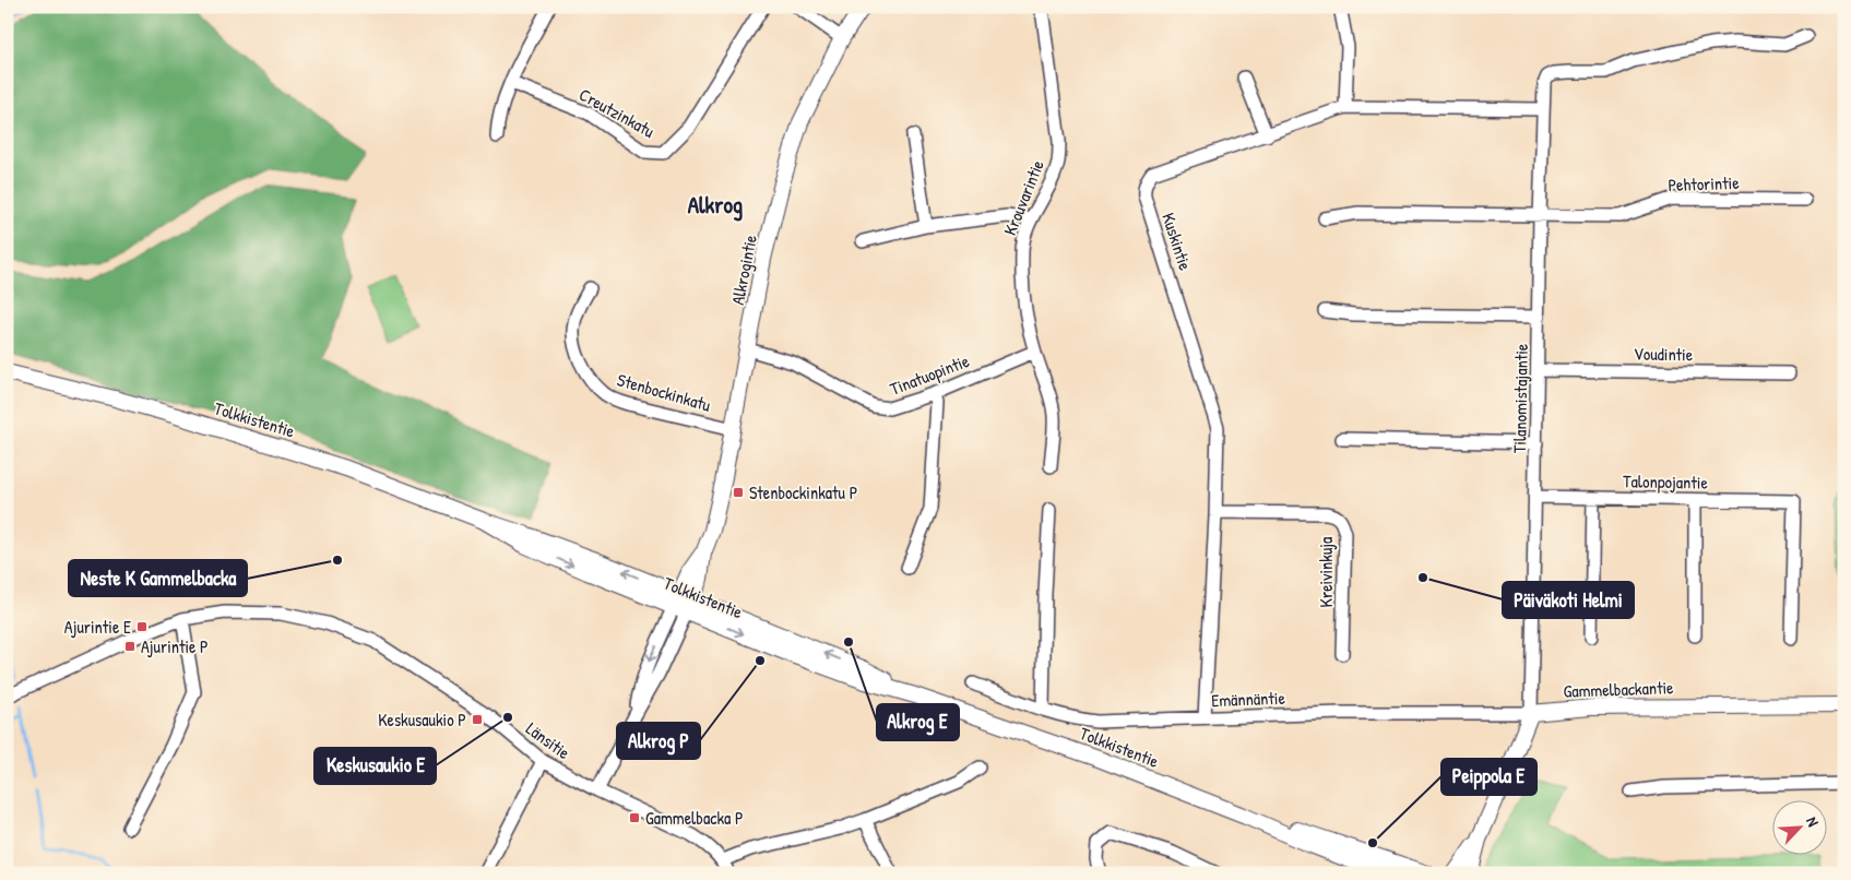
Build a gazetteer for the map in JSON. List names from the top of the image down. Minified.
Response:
{"streets":{"street":["Creutzinkatu","Pehtorintie","Krouvarintie","Kuskintie","Alkrogintie","Voudintie","Tinatuopintie","Stenbockinkatu","Tilanomistajantie","Tolkkistentie","Talonpojantie","Kreivinkuja","Gammelbackantie","Emännäntie","Länsitie"]},"crossings":[["Pehtorintie","Tilanomistajantie"],["Krouvarintie","Tinatuopintie"],["Kuskintie","Tilanomistajantie"],["Kuskintie","Kreivinkuja"],["Kuskintie","Emännäntie"],["Alkrogintie","Tinatuopintie"],["Alkrogintie","Stenbockinkatu"],["Alkrogintie","Tolkkistentie"],["Voudintie","Tilanomistajantie"],["Tilanomistajantie","Talonpojantie"],["Tilanomistajantie","Gammelbackantie"],["Tilanomistajantie","Emännäntie"],["Gammelbackantie","Emännäntie"]],"districts":["Alkrog"],"places":{"transit":["Stenbockinkatu P","Ajurintie E","Ajurintie P","Keskusaukio P","Gammelbacka P"],"other":["Neste K Gammelbacka","Päiväkoti Helmi","Alkrog E","Alkrog P","Keskusaukio E","Peippola E"]},"north":"top right"}
